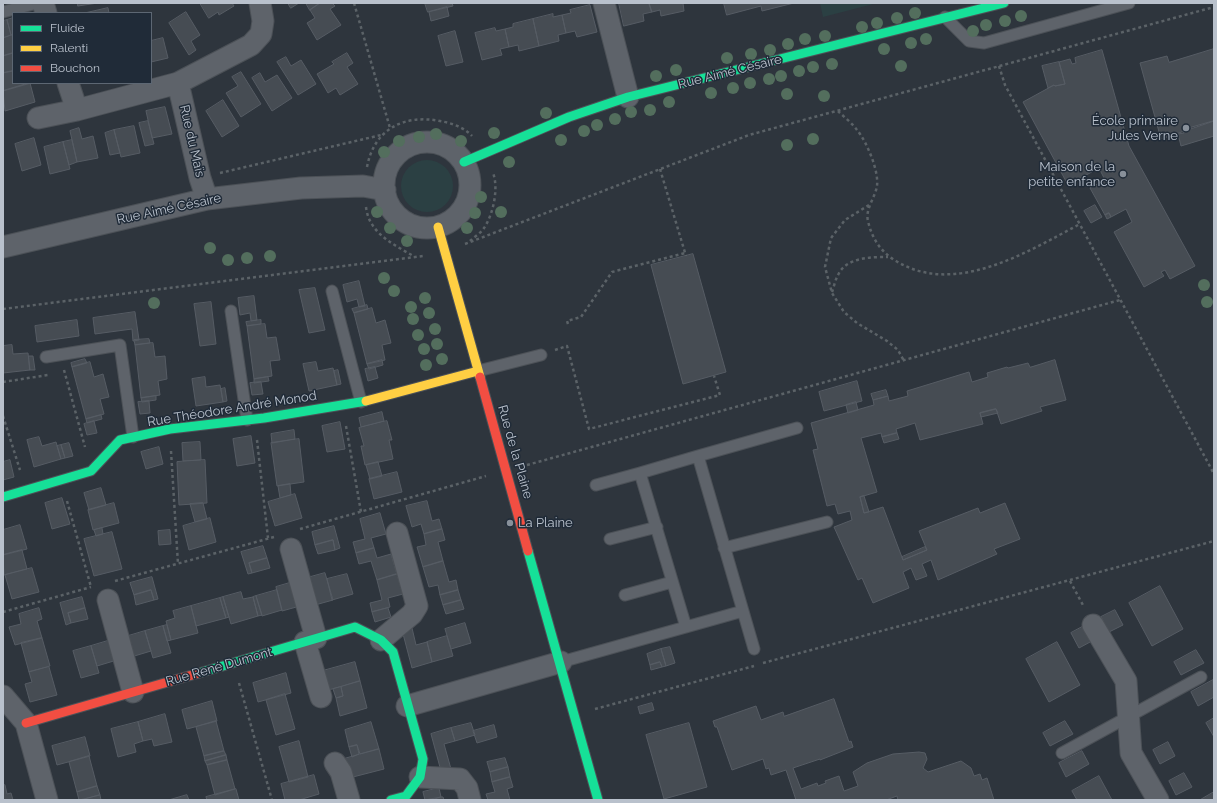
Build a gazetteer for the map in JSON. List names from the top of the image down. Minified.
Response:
{"streets":{"street":["Rue Aimé Césaire","Rue du Maïs","Rue Théodore André Monod","Rue de la Plaine","Rue René Dumont"]},"crossings":[["Rue Aimé Césaire","Rue du Maïs"],["Rue Aimé Césaire","Rue de la Plaine"],["Rue Théodore André Monod","Rue de la Plaine"]],"places":["École primaire Jules Verne","Maison de la petite enfance","La Plaine"],"legend":["Fluide","Ralenti","Bouchon"]}
